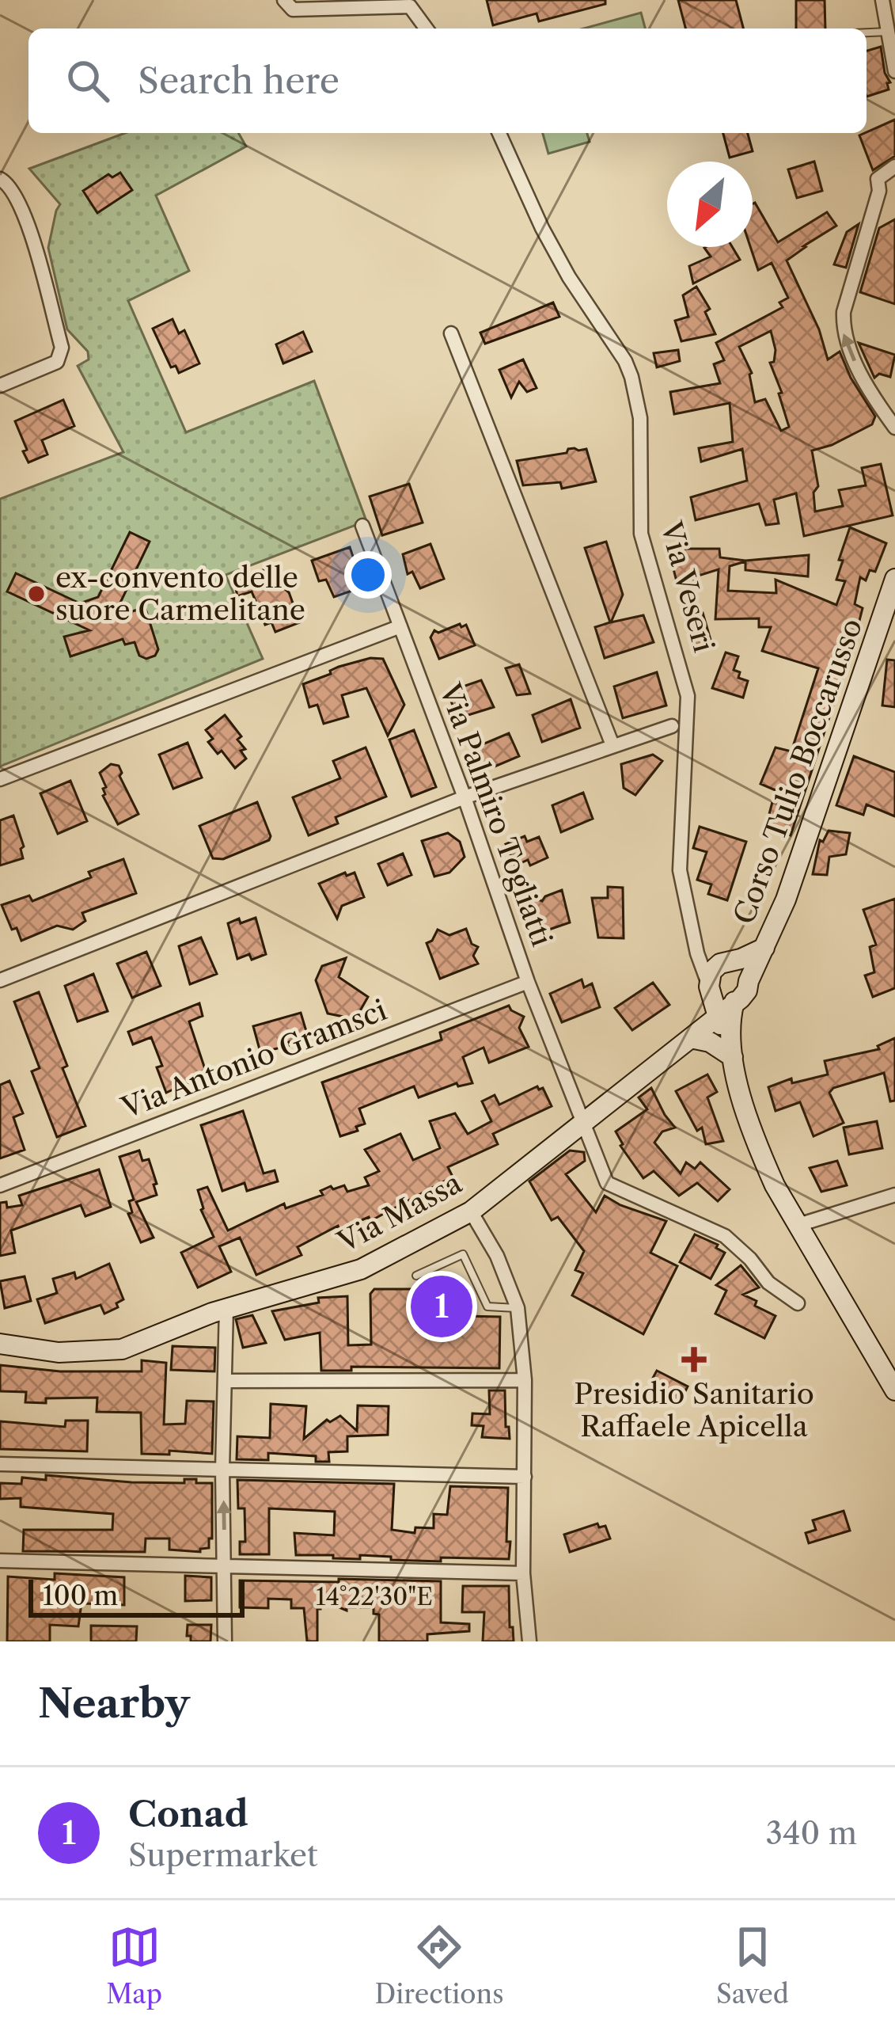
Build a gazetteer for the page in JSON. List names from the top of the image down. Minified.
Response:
{"streets":{"street":["Via Veseri","Corso Tulio Boccarusso","Via Palmiro Togliatti","Via Antonio Gramsci","Via Massa"]},"crossings":[["Via Veseri","Corso Tulio Boccarusso"],["Via Veseri","Via Massa"],["Corso Tulio Boccarusso","Via Massa"],["Via Palmiro Togliatti","Via Antonio Gramsci"],["Via Palmiro Togliatti","Via Massa"]],"places":{"other":["ex-convento delle suore Carmelitane"],"health":["Presidio Sanitario Raffaele Apicella"]},"scale_bar":"100 m","north":"bottom left","page":{"search":"Search here","pins":"1","scale":"100 m","heading":"Nearby","list":[{"mark":"1","name":"Conad","note":"Supermarket","value":"340 m"}],"nav":["Map","Directions","Saved"]},"coordinates":["14°22'30\"E"]}
